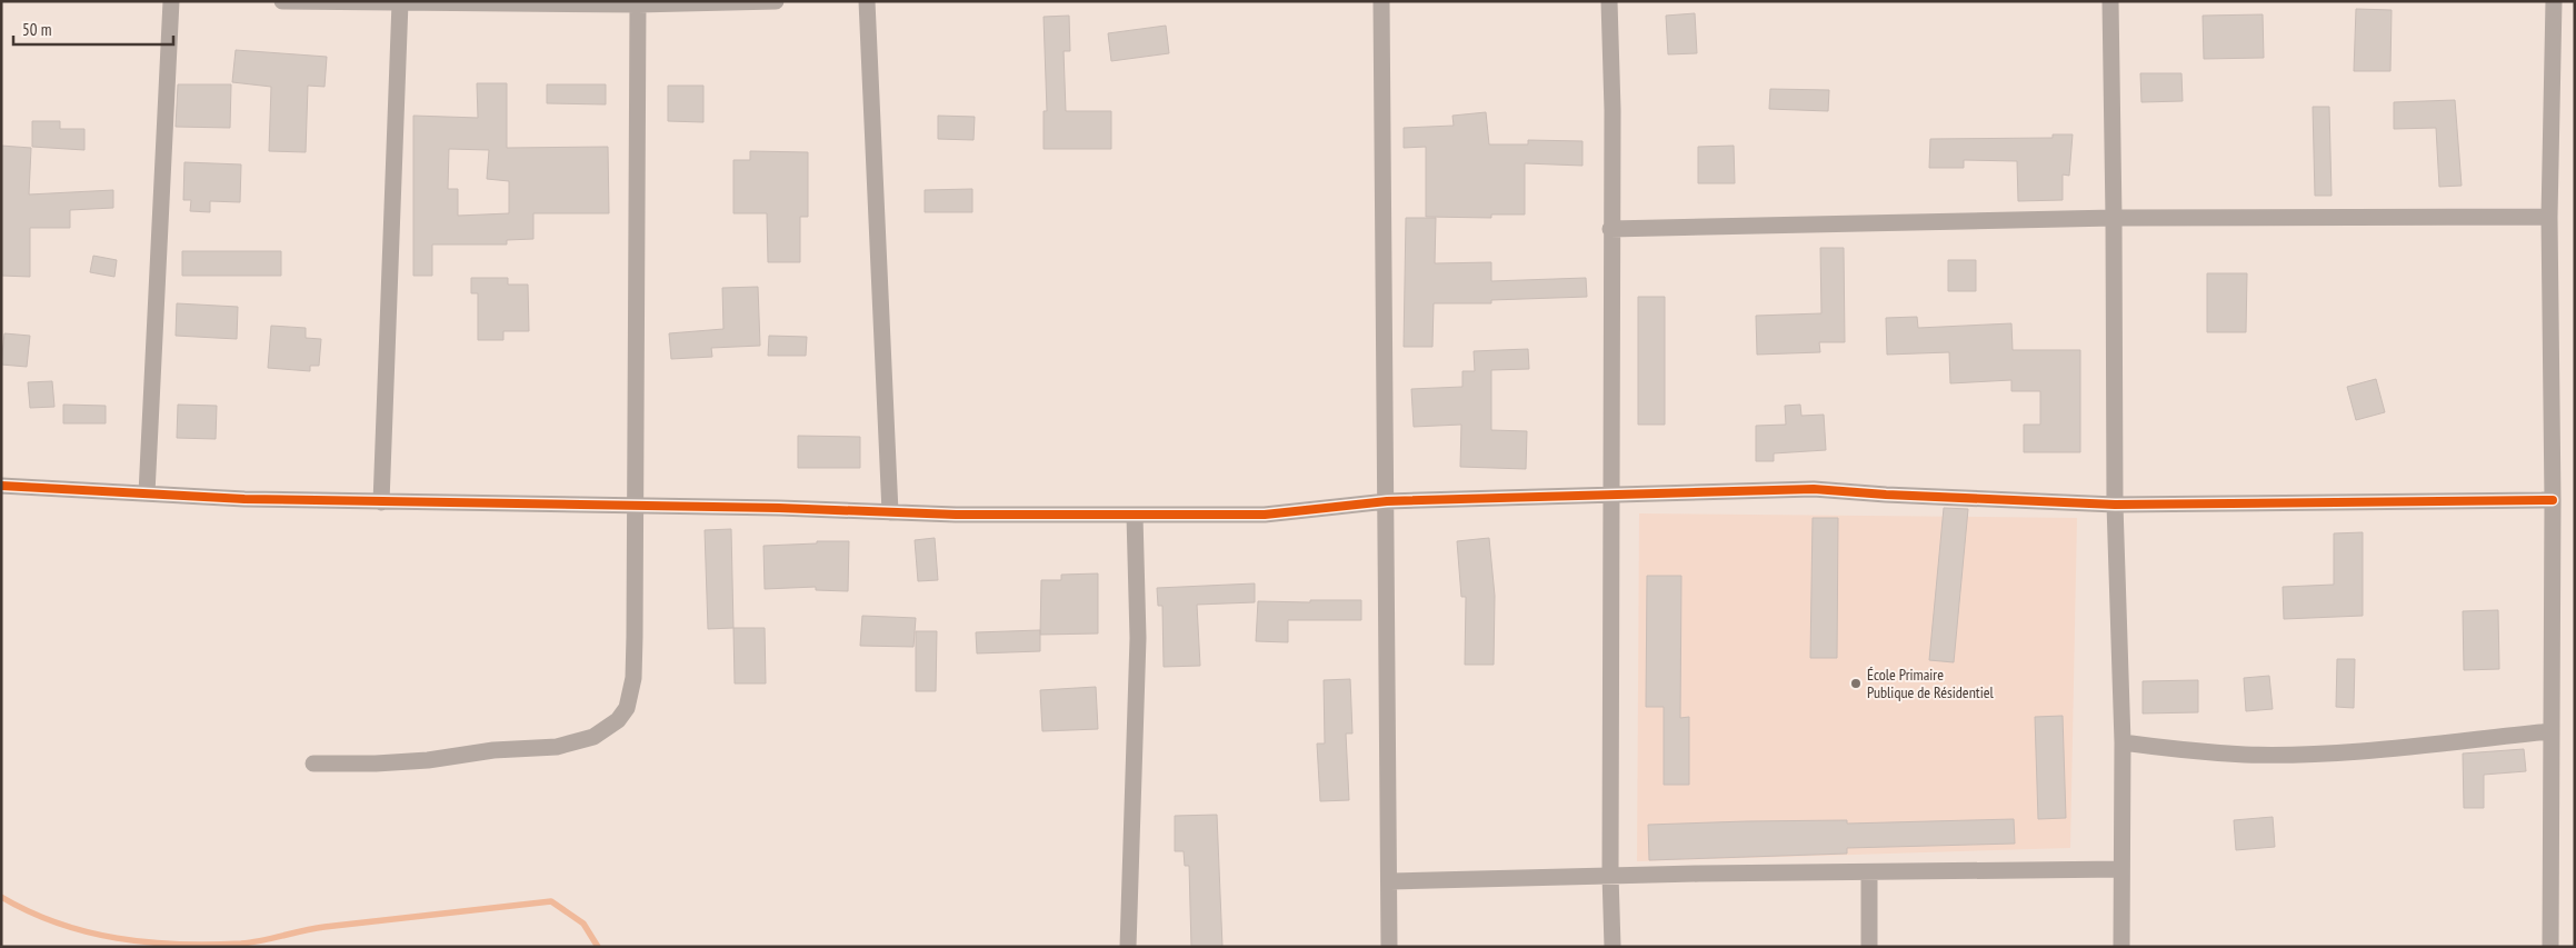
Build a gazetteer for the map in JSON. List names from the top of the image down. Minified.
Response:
{"places":["École Primaire Publique de Résidentiel"],"scale_bar":"50 m"}
